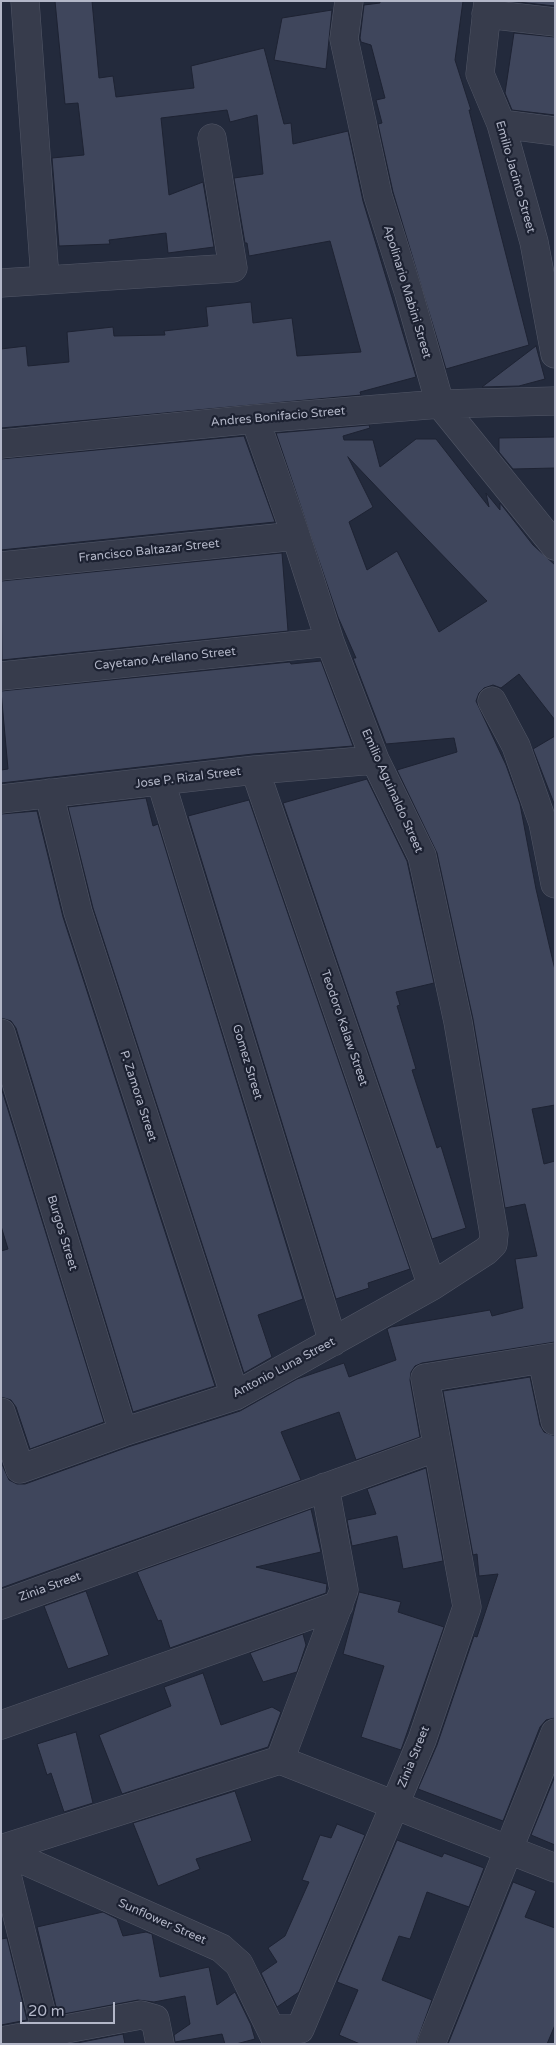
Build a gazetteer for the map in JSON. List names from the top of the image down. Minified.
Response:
{"streets":{"street":["Emilio Jacinto Street","Apolinario Mabini Street","Andres Bonifacio Street","Francisco Baltazar Street","Cayetano Arellano Street","Jose P. Rizal Street","Emilio Aguinaldo Street","Teodoro Kalaw Street","Gomez Street","P. Zamora Street","Burgos Street","Antonio Luna Street","Zinia Street","Sunflower Street"]},"crossings":[["Apolinario Mabini Street","Andres Bonifacio Street"],["Andres Bonifacio Street","Emilio Aguinaldo Street"],["Francisco Baltazar Street","Emilio Aguinaldo Street"],["Cayetano Arellano Street","Emilio Aguinaldo Street"],["Jose P. Rizal Street","Emilio Aguinaldo Street"],["Jose P. Rizal Street","Teodoro Kalaw Street"],["Jose P. Rizal Street","Gomez Street"],["Jose P. Rizal Street","P. Zamora Street"],["Emilio Aguinaldo Street","Antonio Luna Street"],["Teodoro Kalaw Street","Antonio Luna Street"],["Gomez Street","Antonio Luna Street"],["P. Zamora Street","Antonio Luna Street"],["Burgos Street","Antonio Luna Street"],["Zinia Street","Sunflower Street"]],"scale_bar":"20 m"}
